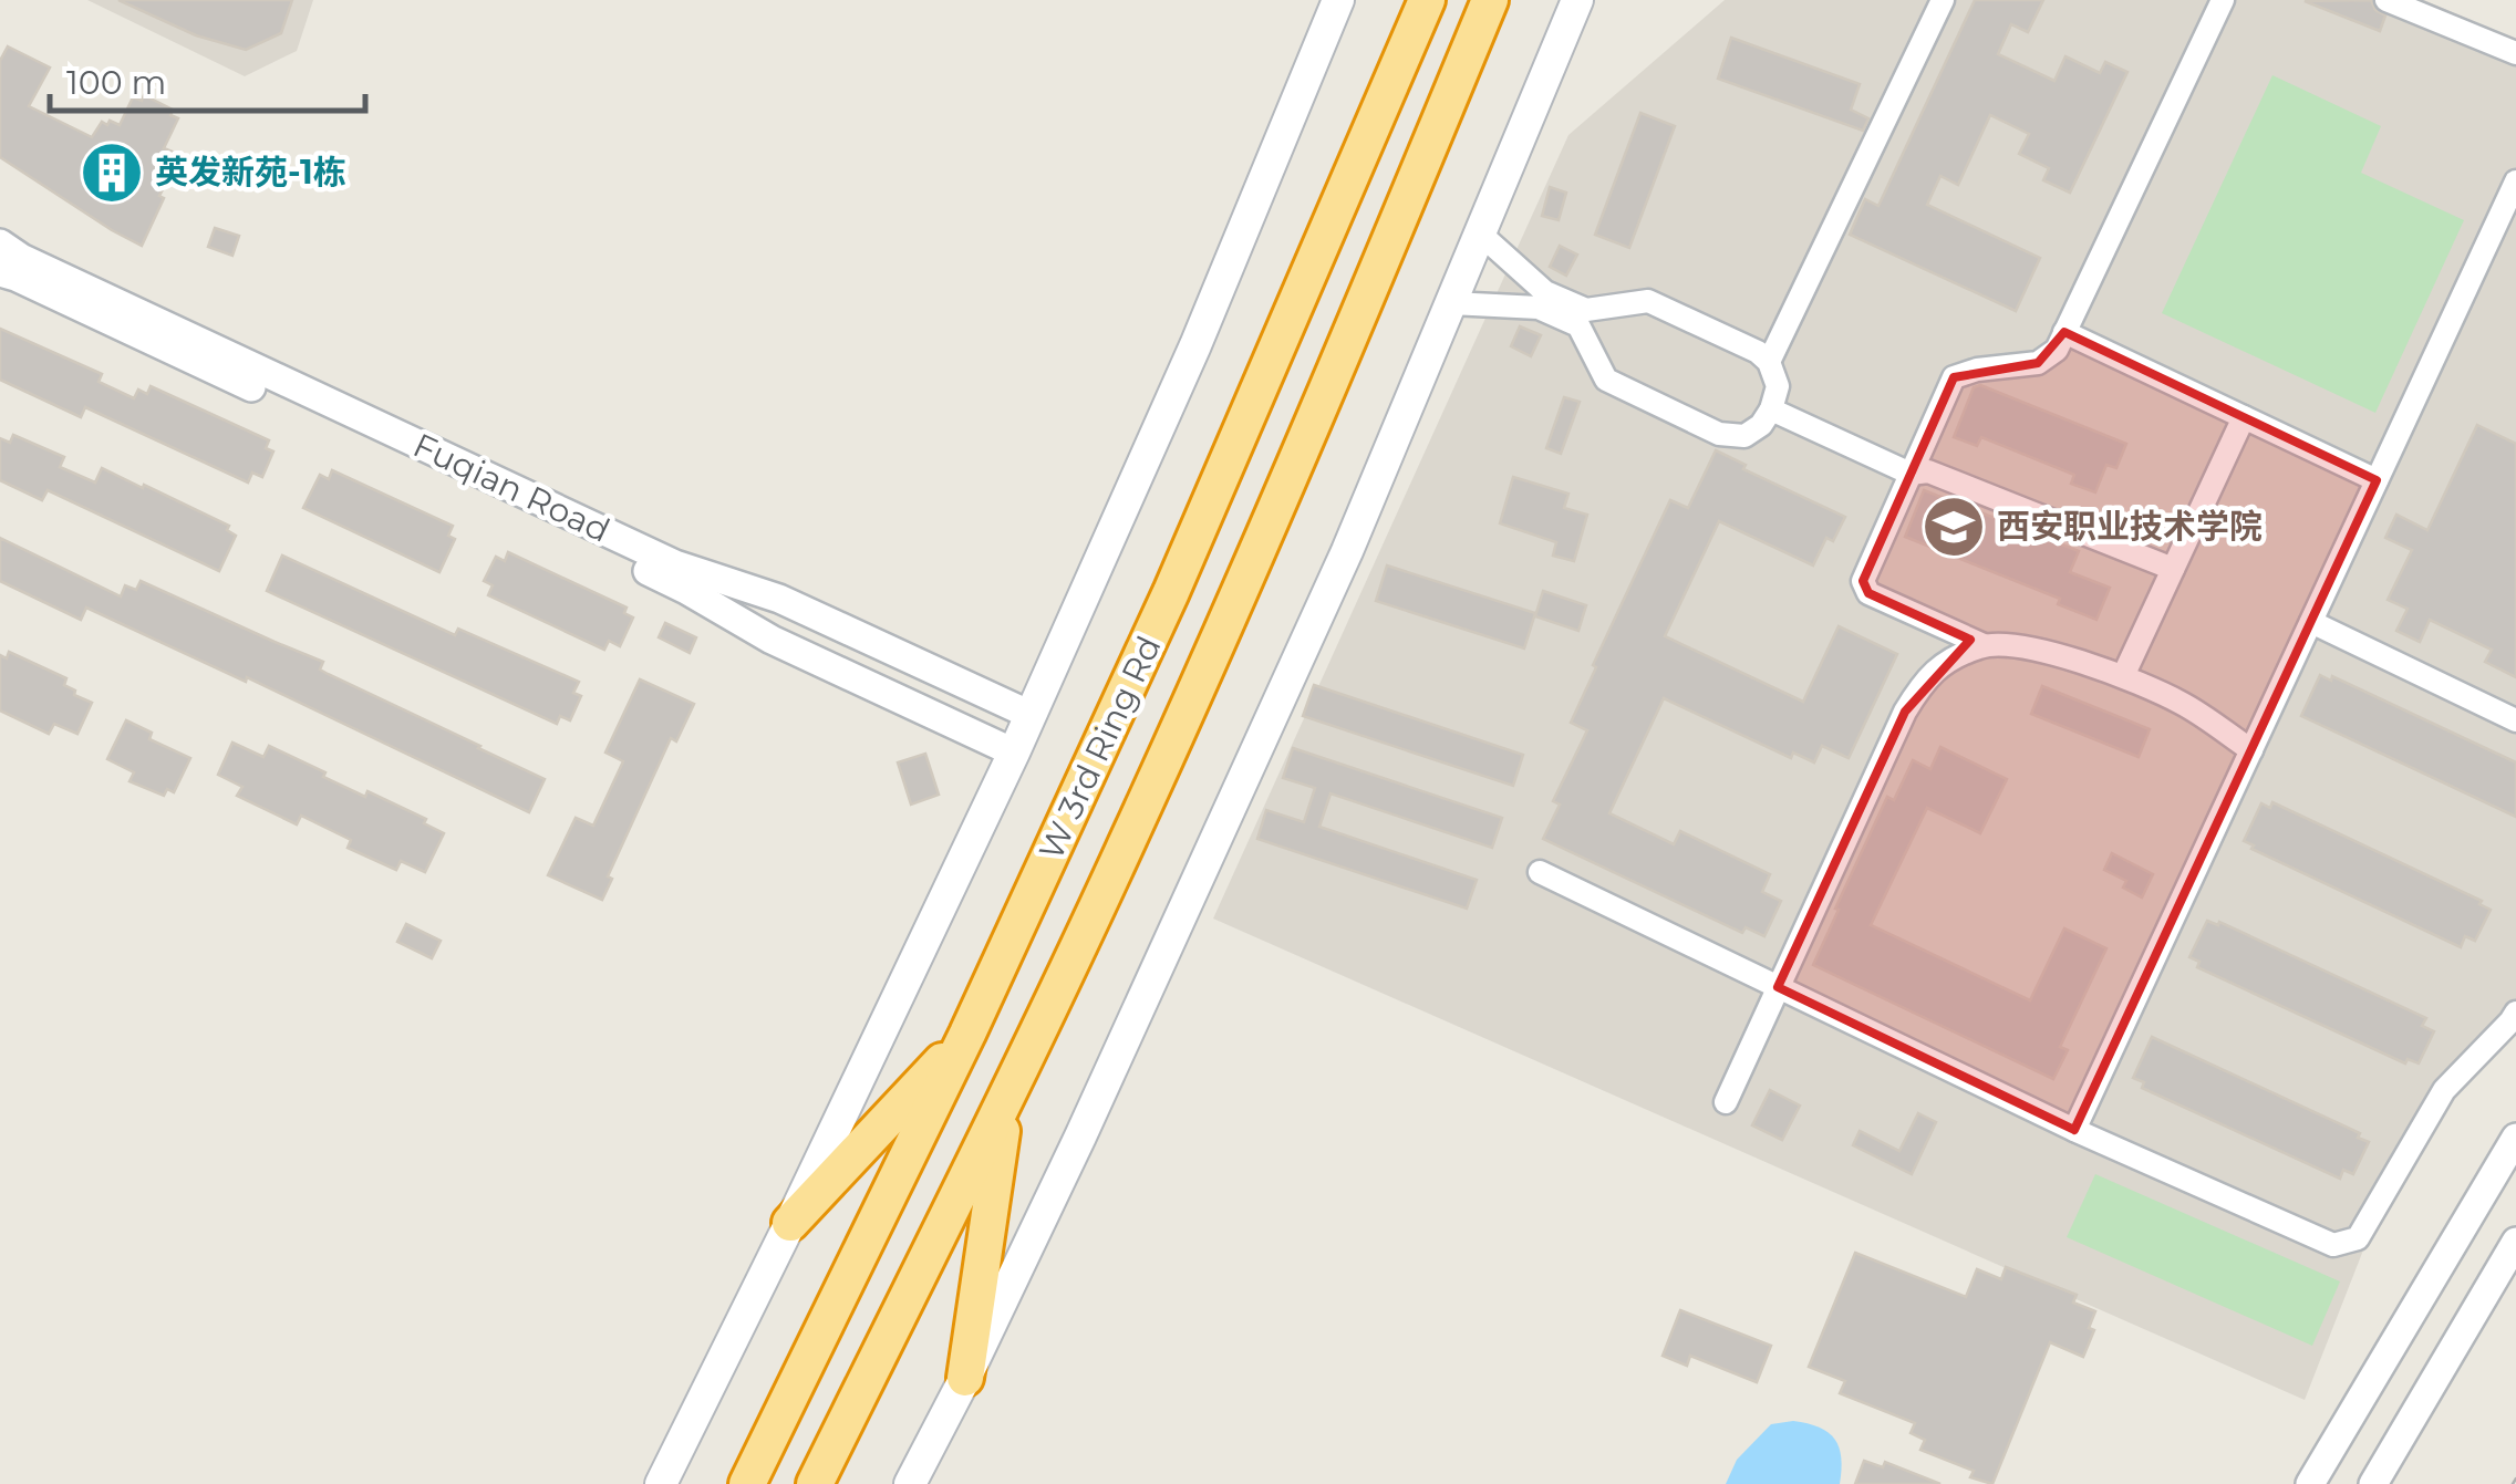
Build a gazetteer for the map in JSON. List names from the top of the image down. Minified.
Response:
{"streets":{"highway":["W 3rd Ring Rd"],"street":["Fuqian Road"]},"places":{"building":["英发新苑-1栋"],"school or university":["西安职业技术学院"]},"scale_bar":"100 m"}
